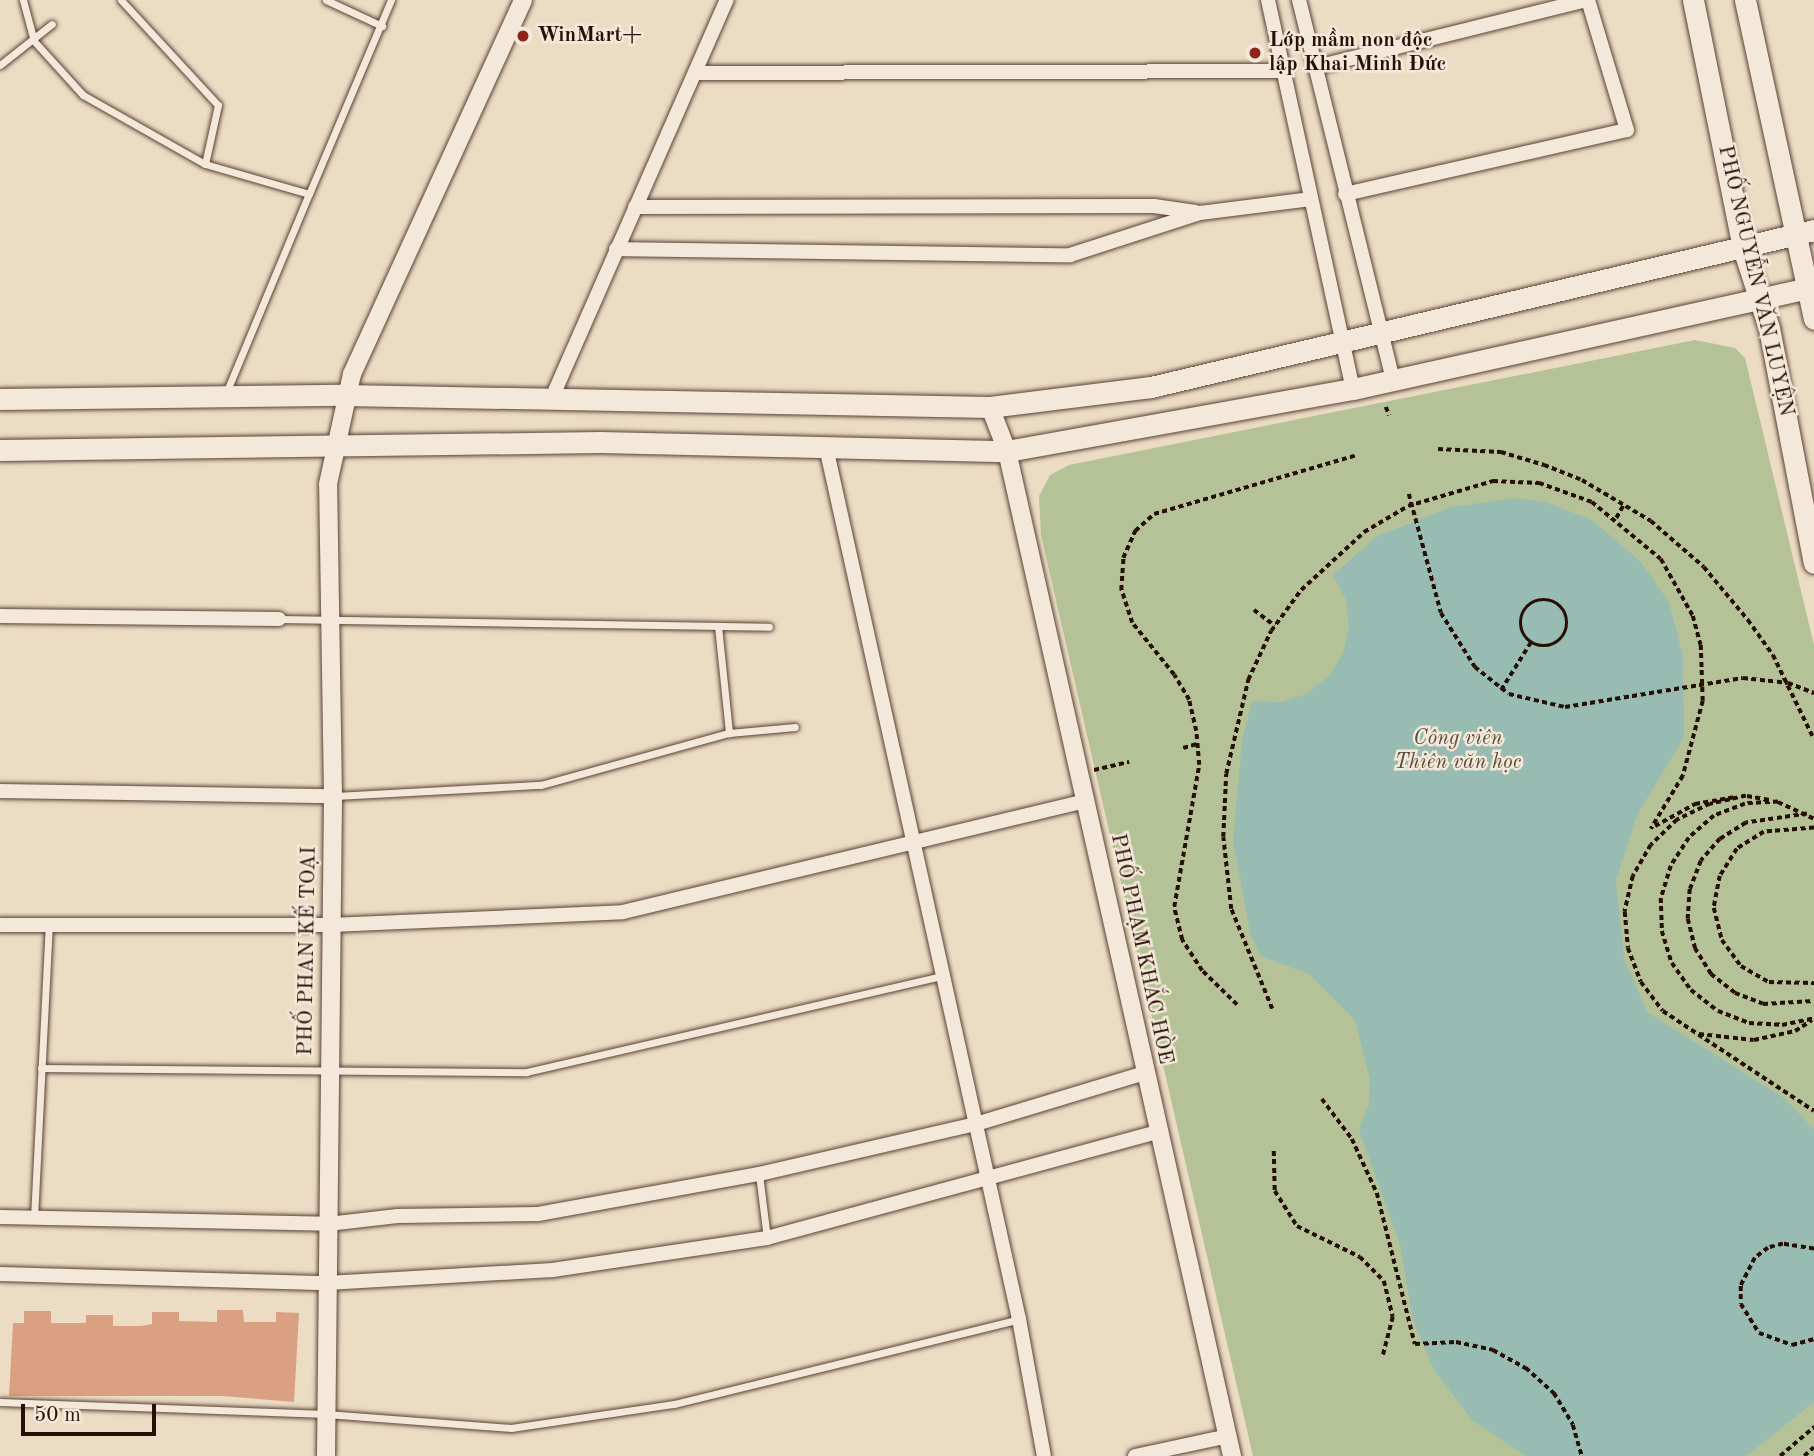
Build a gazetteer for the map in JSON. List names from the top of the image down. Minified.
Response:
{"streets":{"main road":["PHỐ NGUYỄN VĂN LUYỆN"],"street":["PHỐ PHẠM KHẮC HÒE","PHỐ PHAN KẾ TOẠI"]},"parks":["Công viên Thiên văn học"],"places":["WinMart+","Lớp mầm non độc lập Khai Minh Đức"],"scale_bar":"50 m"}
